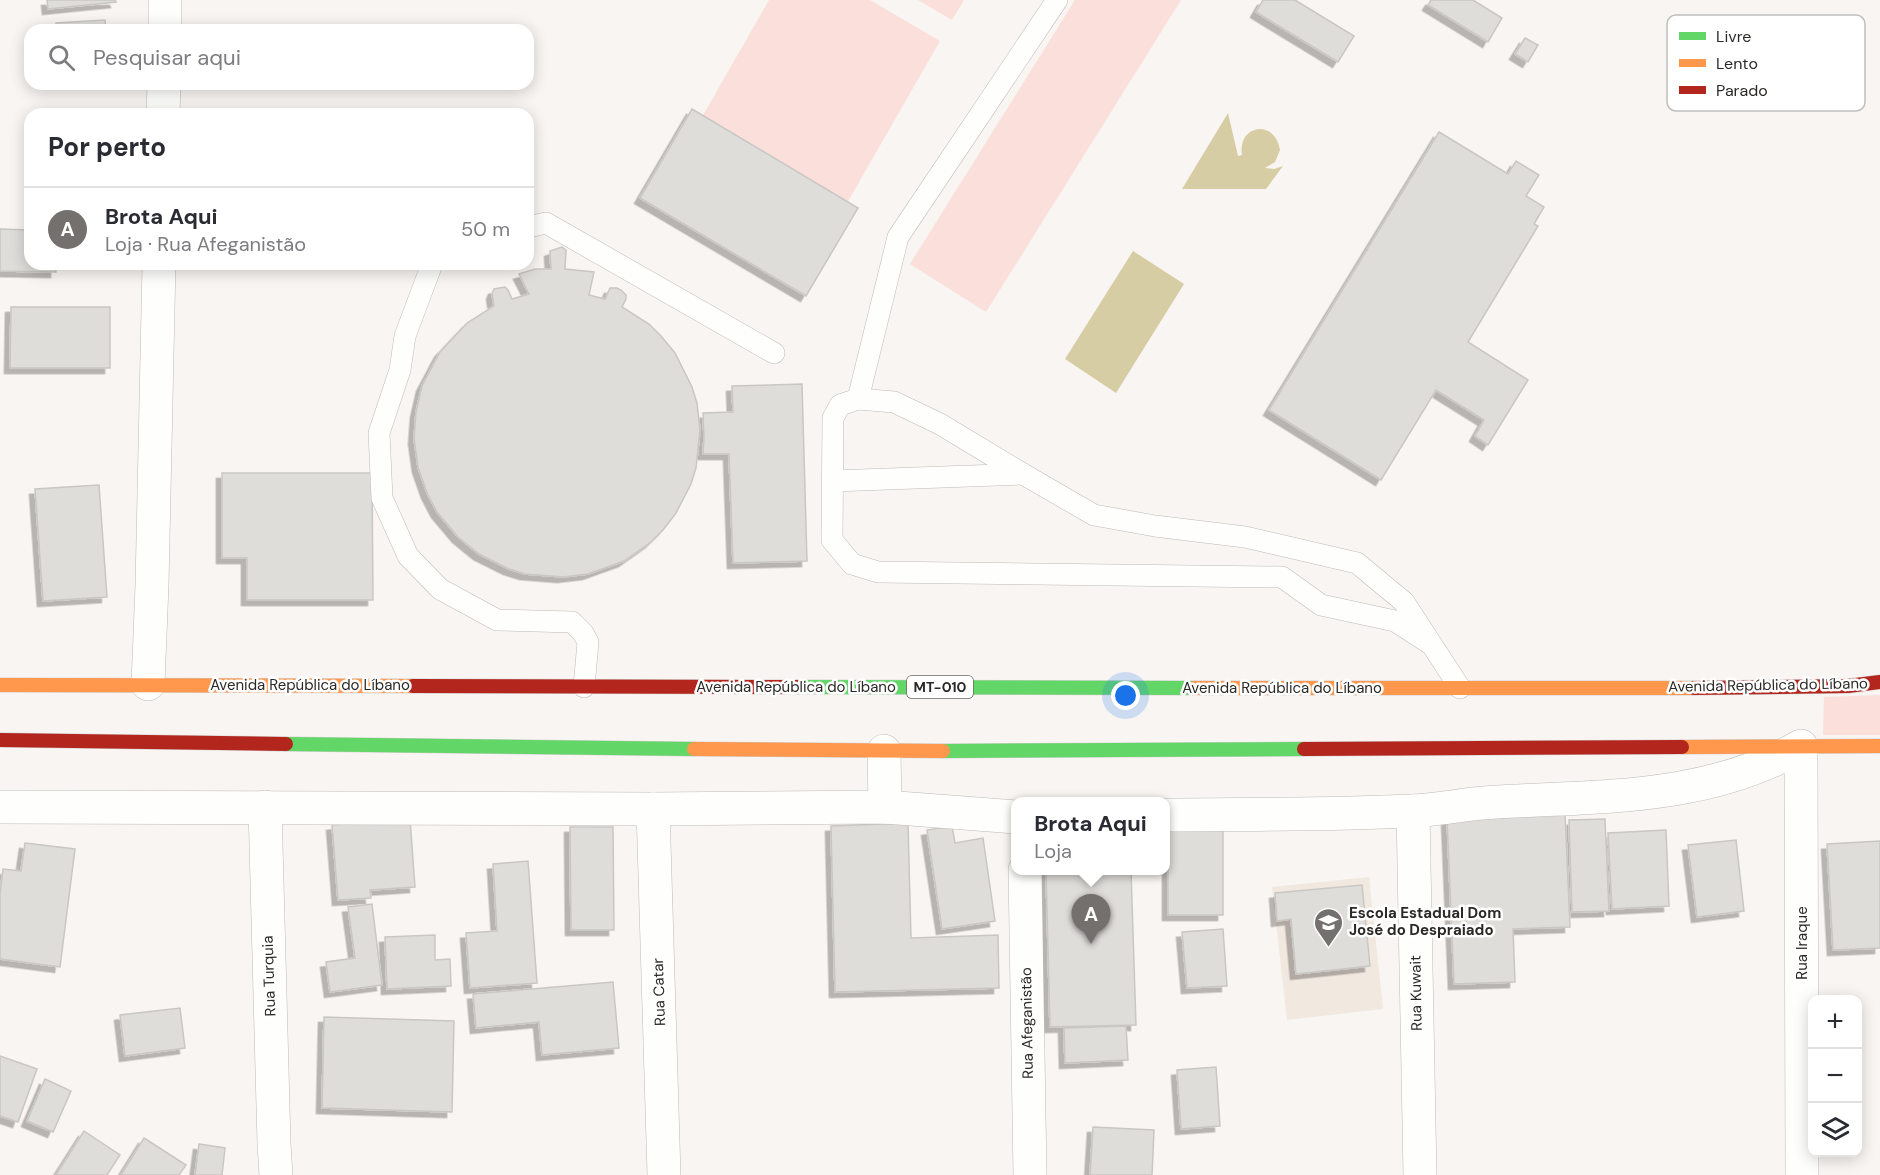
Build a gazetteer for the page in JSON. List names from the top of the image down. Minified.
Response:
{"streets":{"main road":["Avenida República do Líbano","MT-010"],"street":["Rua Iraque","Rua Turquia","Rua Catar","Rua Kuwait","Rua Afeganistão"]},"places":{"school or university":["Escola Estadual Dom José do Despraiado"]},"legend":["Livre","Lento","Parado"],"page":{"search":"Pesquisar aqui","heading":"Por perto","list":[{"mark":"A","name":"Brota Aqui","note":"Loja · Rua Afeganistão","value":"50 m"}],"popup":["Brota Aqui","Loja"],"pins":"A","map_buttons":["+","−"]}}
